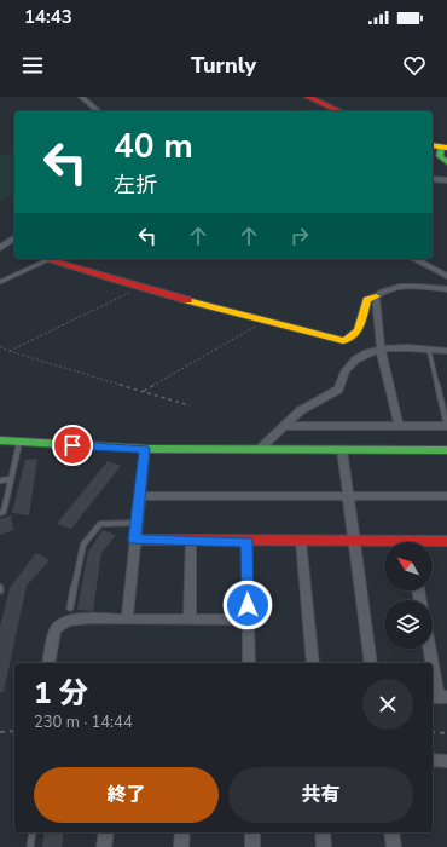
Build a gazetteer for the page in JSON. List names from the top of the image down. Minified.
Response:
{"north":"top left","page":{"status":"14:43","header":"Turnly","turn":["40 m","左折"],"heading":["1 分","230 m · 14:44"],"buttons":["終了","共有"]}}
